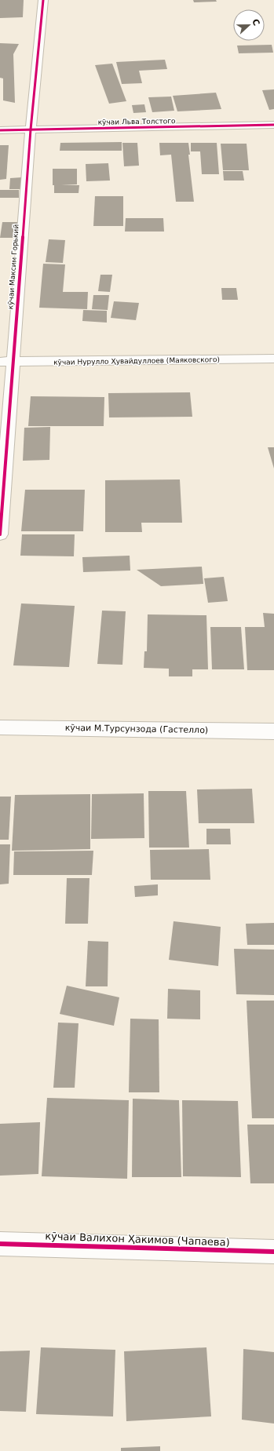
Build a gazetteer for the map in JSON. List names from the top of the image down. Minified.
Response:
{"streets":{"street":["кӯчаи Льва Толстого","кӯчаи Максим Горький","кӯчаи Нурулло Ҳувайдуллоев (Маяковского)","кӯчаи М.Турсунзода (Гастелло)","кӯчаи Валихон Ҳакимов (Чапаева)"]},"crossings":[["кӯчаи Льва Толстого","кӯчаи Максим Горький"],["кӯчаи Максим Горький","кӯчаи Нурулло Ҳувайдуллоев (Маяковского)"]],"north":"right"}
